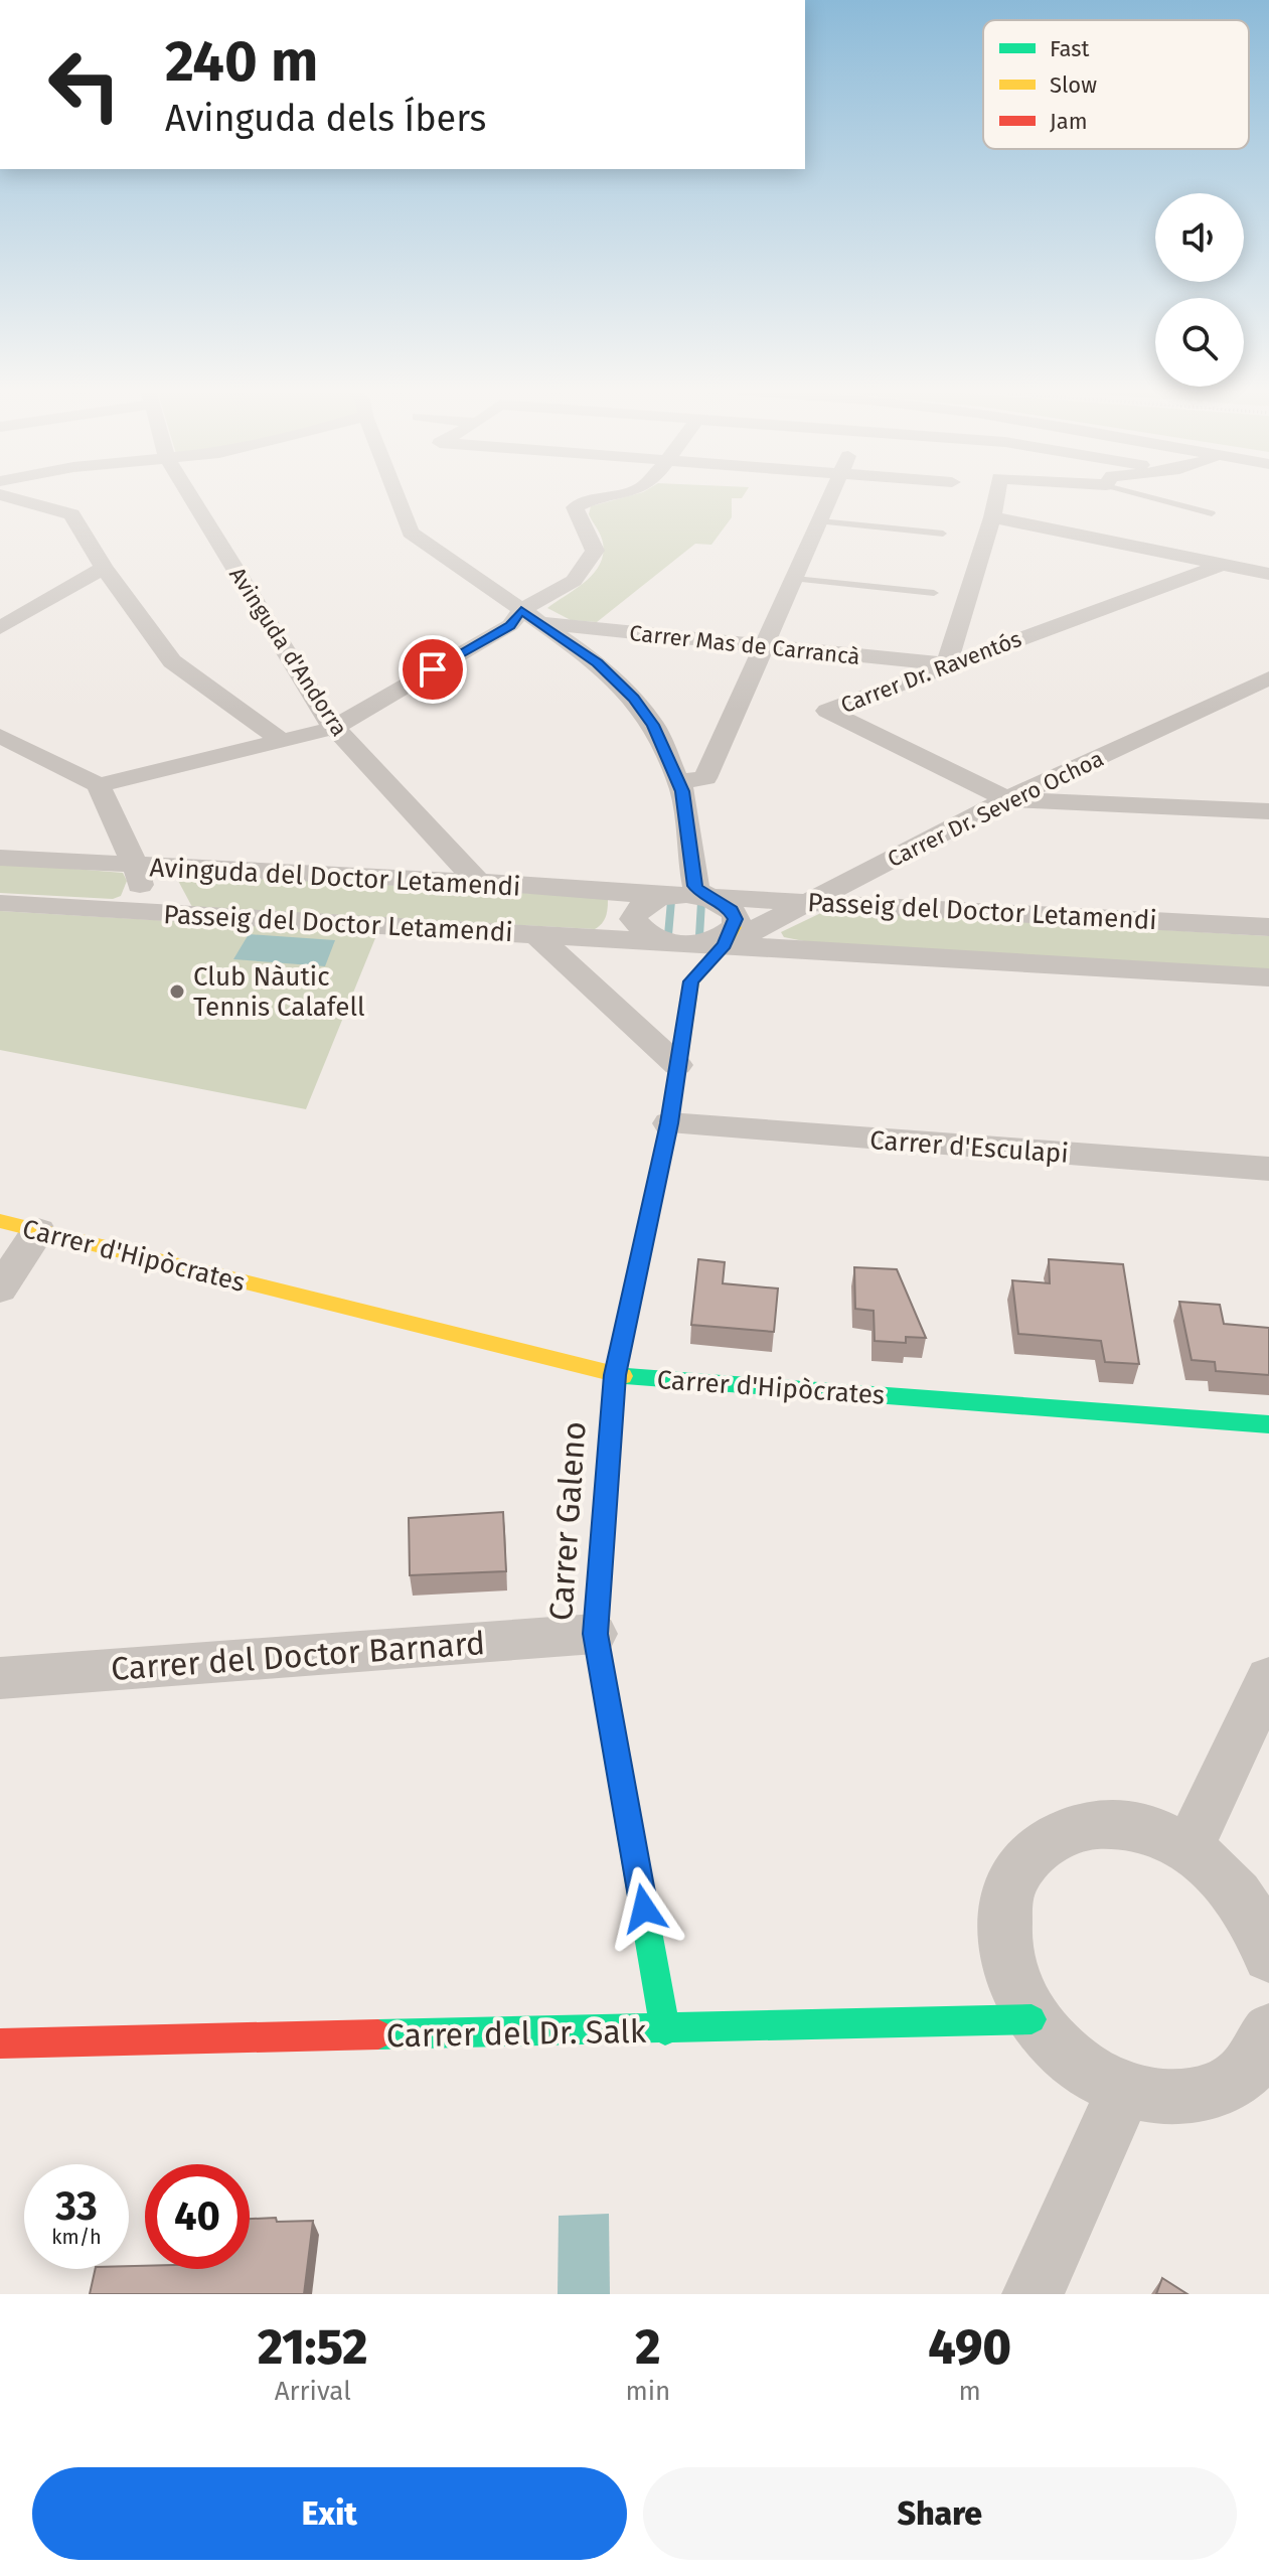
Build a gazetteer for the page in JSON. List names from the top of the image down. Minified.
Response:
{"streets":{"street":["Carrer Mas de Carrancà","Avinguda d'Andorra","Carrer Dr. Raventós","Carrer Dr. Severo Ochoa","Avinguda del Doctor Letamendi","Passeig del Doctor Letamendi","Carrer d'Esculapi","Carrer d'Hipòcrates","Carrer Galeno","Carrer del Doctor Barnard","Carrer del Dr. Salk"]},"crossings":[["Carrer Mas de Carrancà","Carrer Dr. Raventós"],["Avinguda d'Andorra","Avinguda del Doctor Letamendi"],["Carrer Dr. Raventós","Carrer Dr. Severo Ochoa"],["Carrer Dr. Severo Ochoa","Avinguda del Doctor Letamendi"],["Carrer Dr. Severo Ochoa","Passeig del Doctor Letamendi"],["Avinguda del Doctor Letamendi","Passeig del Doctor Letamendi"],["Carrer d'Esculapi","Carrer Galeno"],["Carrer d'Hipòcrates","Carrer Galeno"],["Carrer Galeno","Carrer del Doctor Barnard"],["Carrer Galeno","Carrer del Dr. Salk"]],"places":["Club Nàutic Tennis Calafell"],"legend":["Fast","Slow","Jam"],"page":{"turn":["240 m","Avinguda dels Íbers"],"speed":"33 km/h","limit":"40","eta":["21:52","Arrival","2","min","490","m"],"buttons":["Exit","Share"]}}
